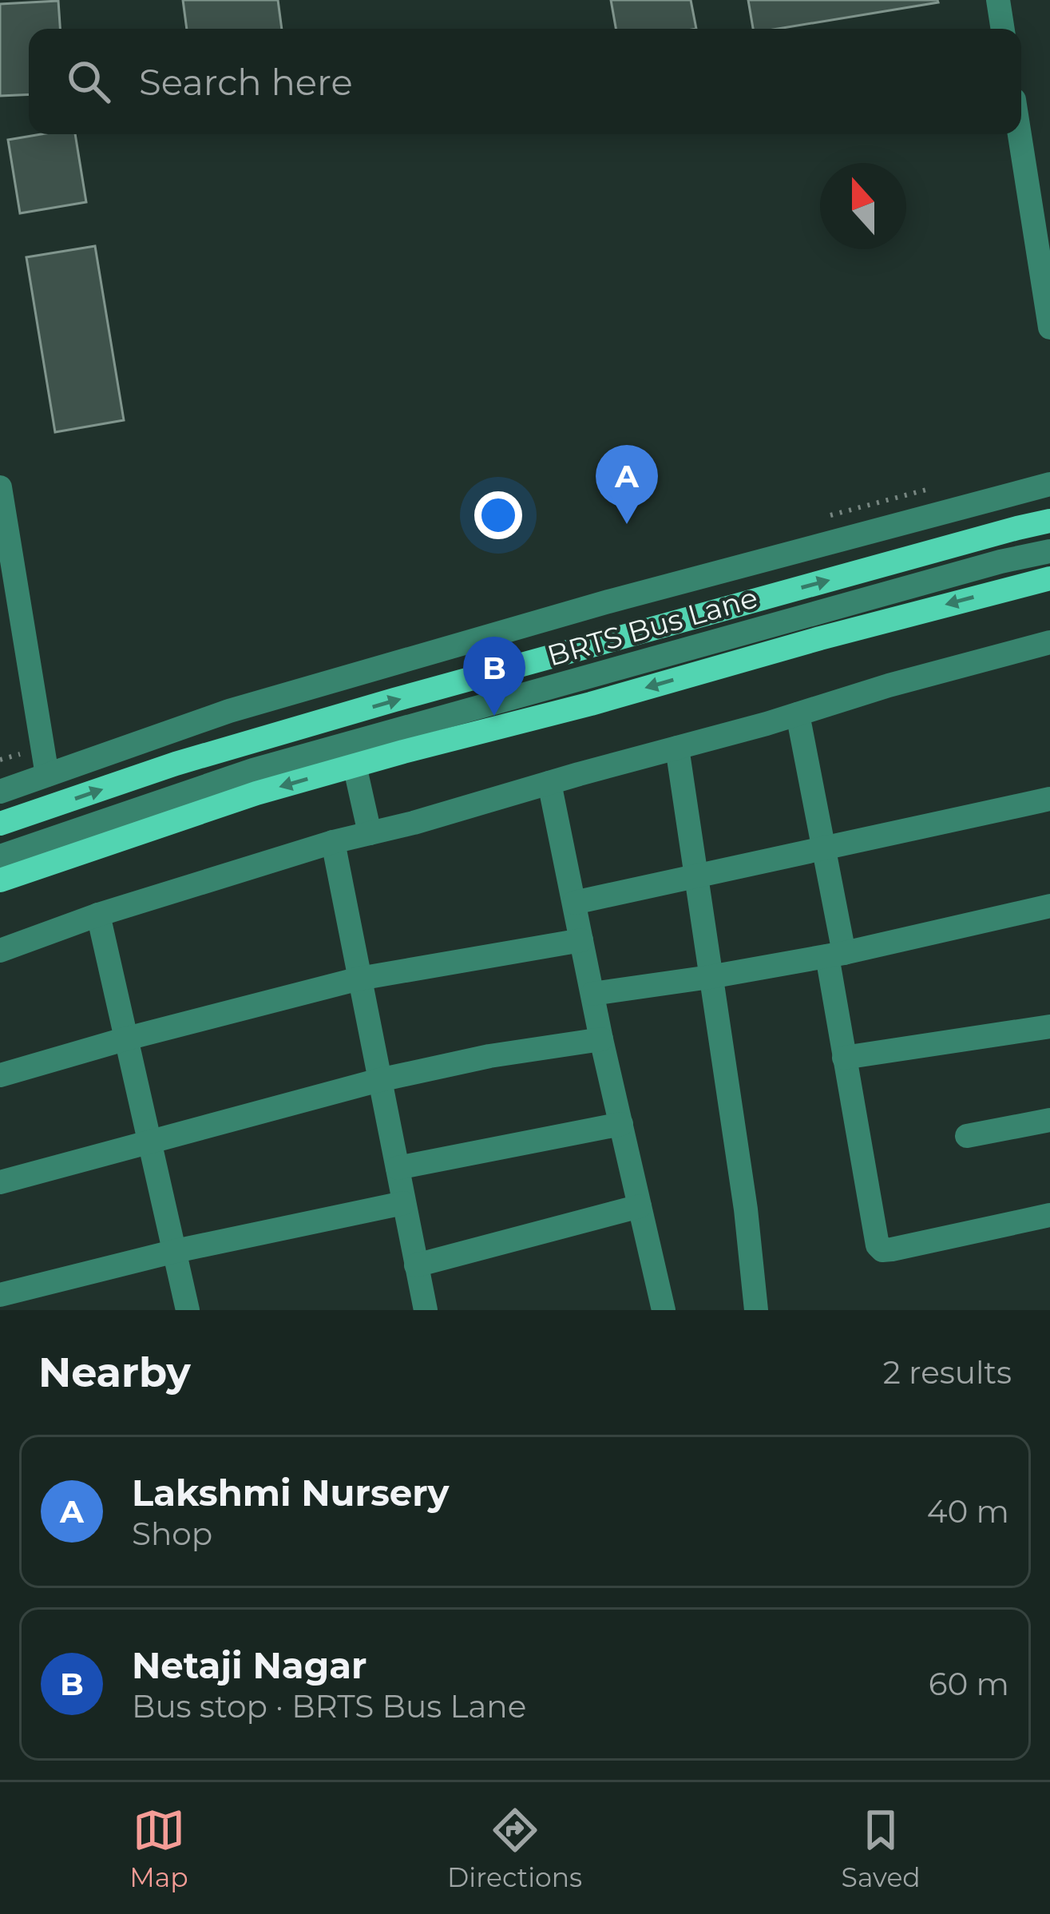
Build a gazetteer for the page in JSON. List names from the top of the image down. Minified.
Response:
{"streets":{"street":["BRTS Bus Lane"]},"north":"top","page":{"search":"Search here","pins":["A","B"],"heading":["Nearby","2 results"],"list":[{"mark":"A","name":"Lakshmi Nursery","note":"Shop","value":"40 m"},{"mark":"B","name":"Netaji Nagar","note":"Bus stop · BRTS Bus Lane","value":"60 m"}],"nav":["Map","Directions","Saved"]}}
